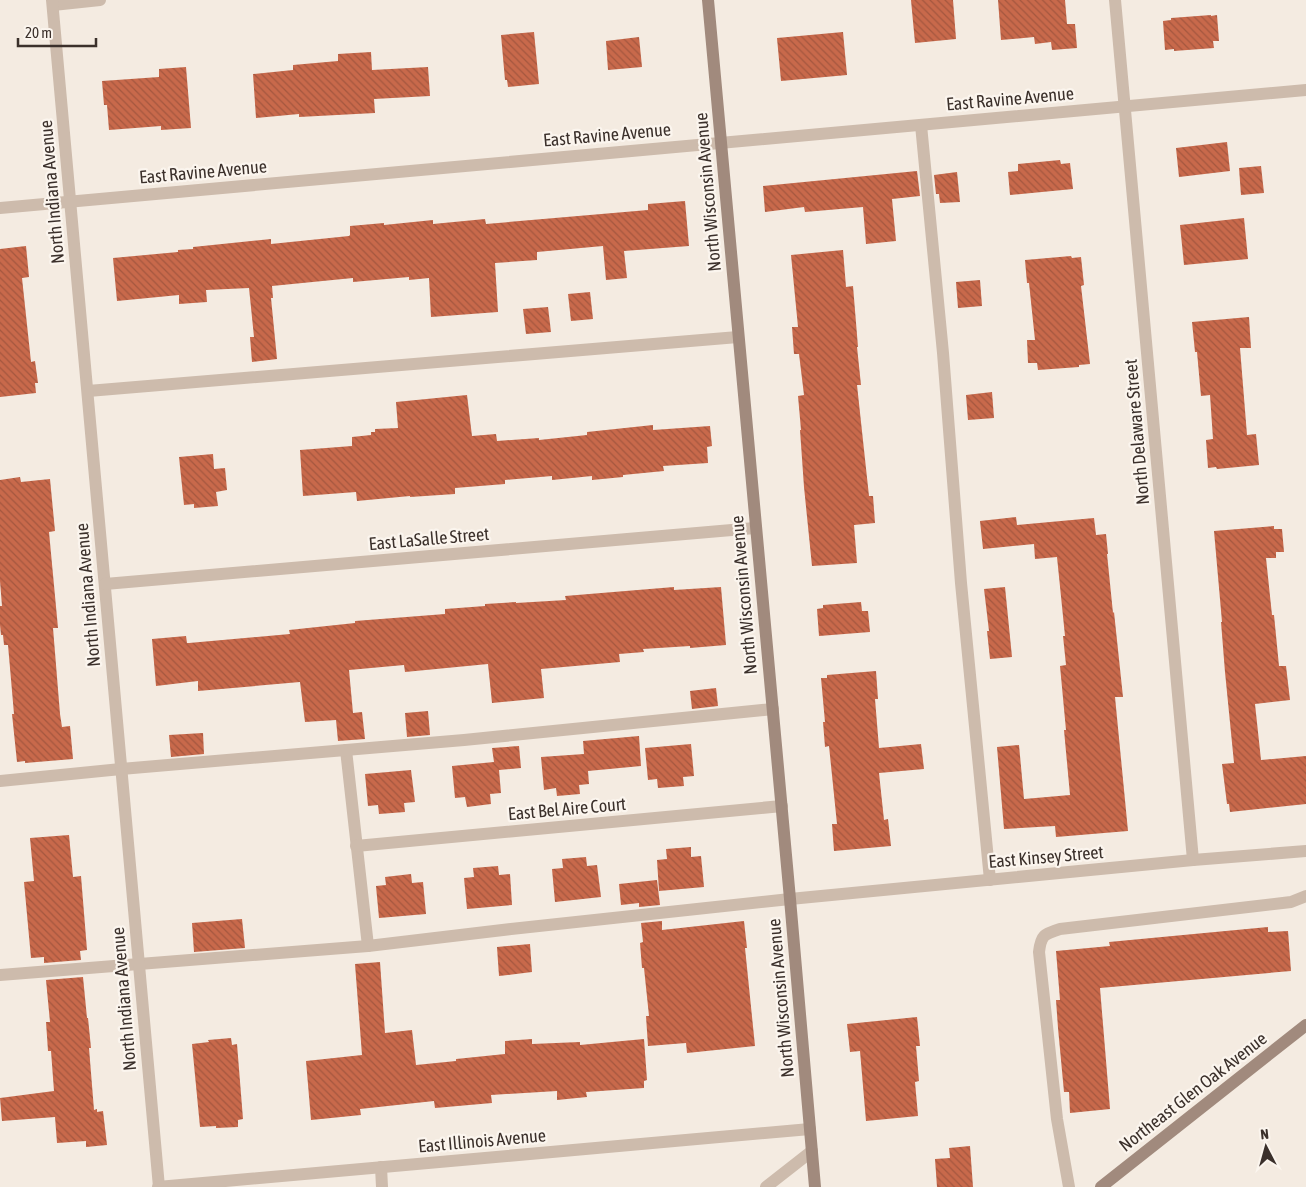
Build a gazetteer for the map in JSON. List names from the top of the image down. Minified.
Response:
{"streets":{"street":["East Ravine Avenue","North Indiana Avenue","North Wisconsin Avenue","North Delaware Street","East LaSalle Street","East Bel Aire Court","East Kinsey Street","Northeast Glen Oak Avenue","East Illinois Avenue"]},"crossings":[["East Ravine Avenue","North Indiana Avenue"],["East Ravine Avenue","North Wisconsin Avenue"],["East Ravine Avenue","North Delaware Street"],["North Indiana Avenue","East LaSalle Street"],["North Indiana Avenue","East Kinsey Street"],["North Indiana Avenue","East Illinois Avenue"],["North Wisconsin Avenue","East LaSalle Street"],["North Wisconsin Avenue","East Bel Aire Court"],["North Wisconsin Avenue","East Kinsey Street"],["North Wisconsin Avenue","East Illinois Avenue"],["North Delaware Street","East Kinsey Street"]],"scale_bar":"20 m","north":"top"}
